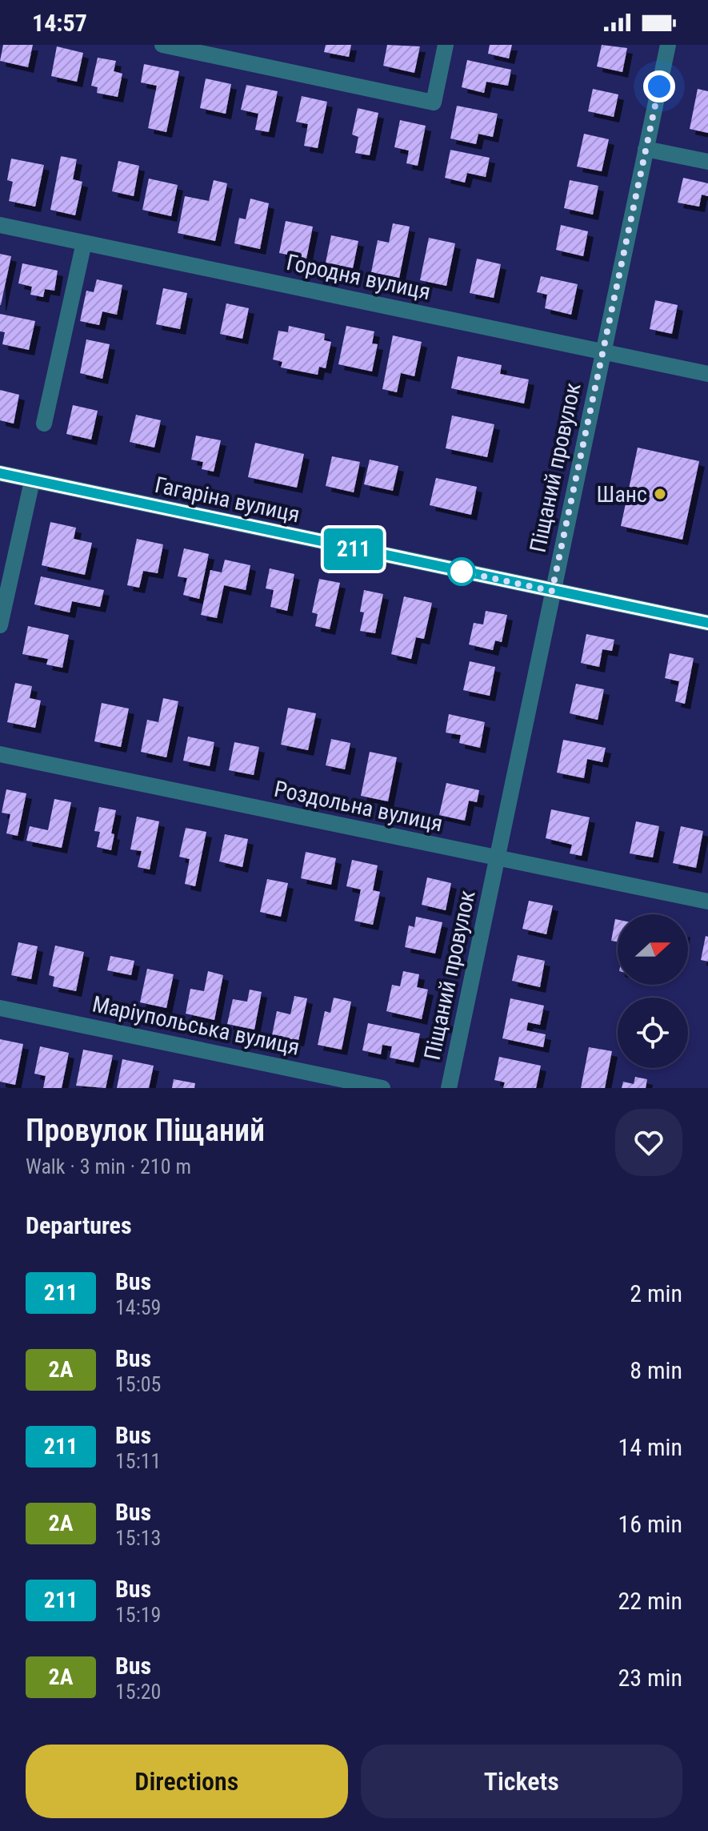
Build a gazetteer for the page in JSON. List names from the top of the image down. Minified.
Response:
{"streets":{"street":["Городня вулиця","Піщаний провулок","Гагаріна вулиця","Роздольна вулиця","Маріупольська вулиця"]},"crossings":[["Городня вулиця","Піщаний провулок"],["Піщаний провулок","Гагаріна вулиця"],["Піщаний провулок","Роздольна вулиця"]],"places":["Шанс"],"lines":["bus line 211"],"north":"right","page":{"status":"14:57","on_map":"211","heading":[["Провулок Піщаний","Walk · 3 min · 210 m"],"Departures"],"list":[{"mark":"211","name":"Bus","note":"14:59","value":"2 min"},{"mark":"2А","name":"Bus","note":"15:05","value":"8 min"},{"mark":"211","name":"Bus","note":"15:11","value":"14 min"},{"mark":"2А","name":"Bus","note":"15:13","value":"16 min"},{"mark":"211","name":"Bus","note":"15:19","value":"22 min"},{"mark":"2А","name":"Bus","note":"15:20","value":"23 min"}],"buttons":["Directions","Tickets"]}}
